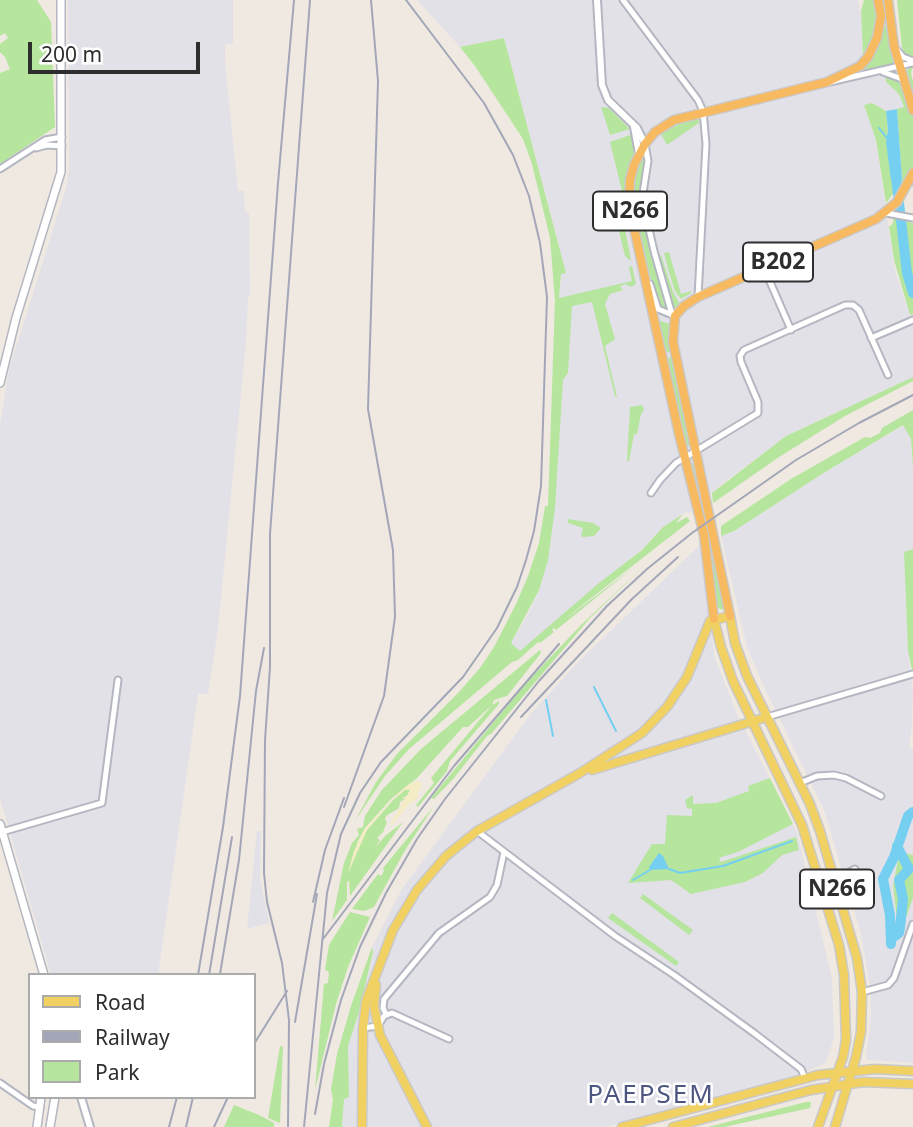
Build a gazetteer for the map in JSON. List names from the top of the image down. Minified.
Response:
{"streets":{"highway":["N266","B202"]},"crossings":[["N266","B202"]],"districts":["PAEPSEM"],"legend":["Road","Railway","Park"],"scale_bar":"200 m"}
